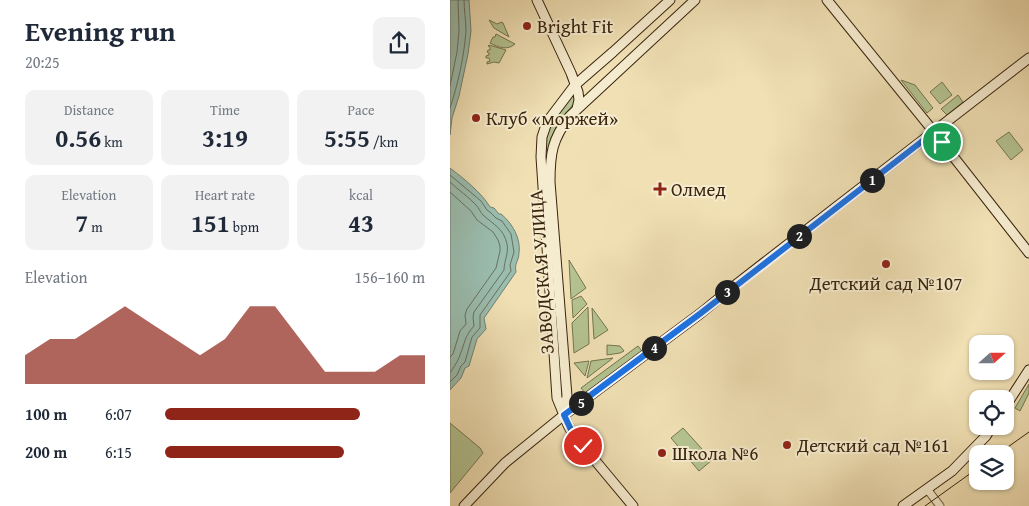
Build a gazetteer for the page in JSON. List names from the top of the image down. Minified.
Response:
{"streets":{"main road":["ЗАВОДСКАЯ УЛИЦА"]},"places":{"other":["Bright Fit","Клуб «моржей»","Детский сад №107","Детский сад №161","Школа №6"],"health":["Олмед"]},"north":"right","page":{"heading":["Evening run","20:25"],"stats":[["Distance","0.56 km"],["Time","3:19"],["Pace","5:55 /km"],["Elevation","7 m"],["Heart rate","151 bpm"],["kcal","43"]],"pins":["1","2","3","4","5"],"chart":["Elevation","156–160 m"],"list":[{"name":"100 m","note":"6:07"},{"name":"200 m","note":"6:15"}]}}
